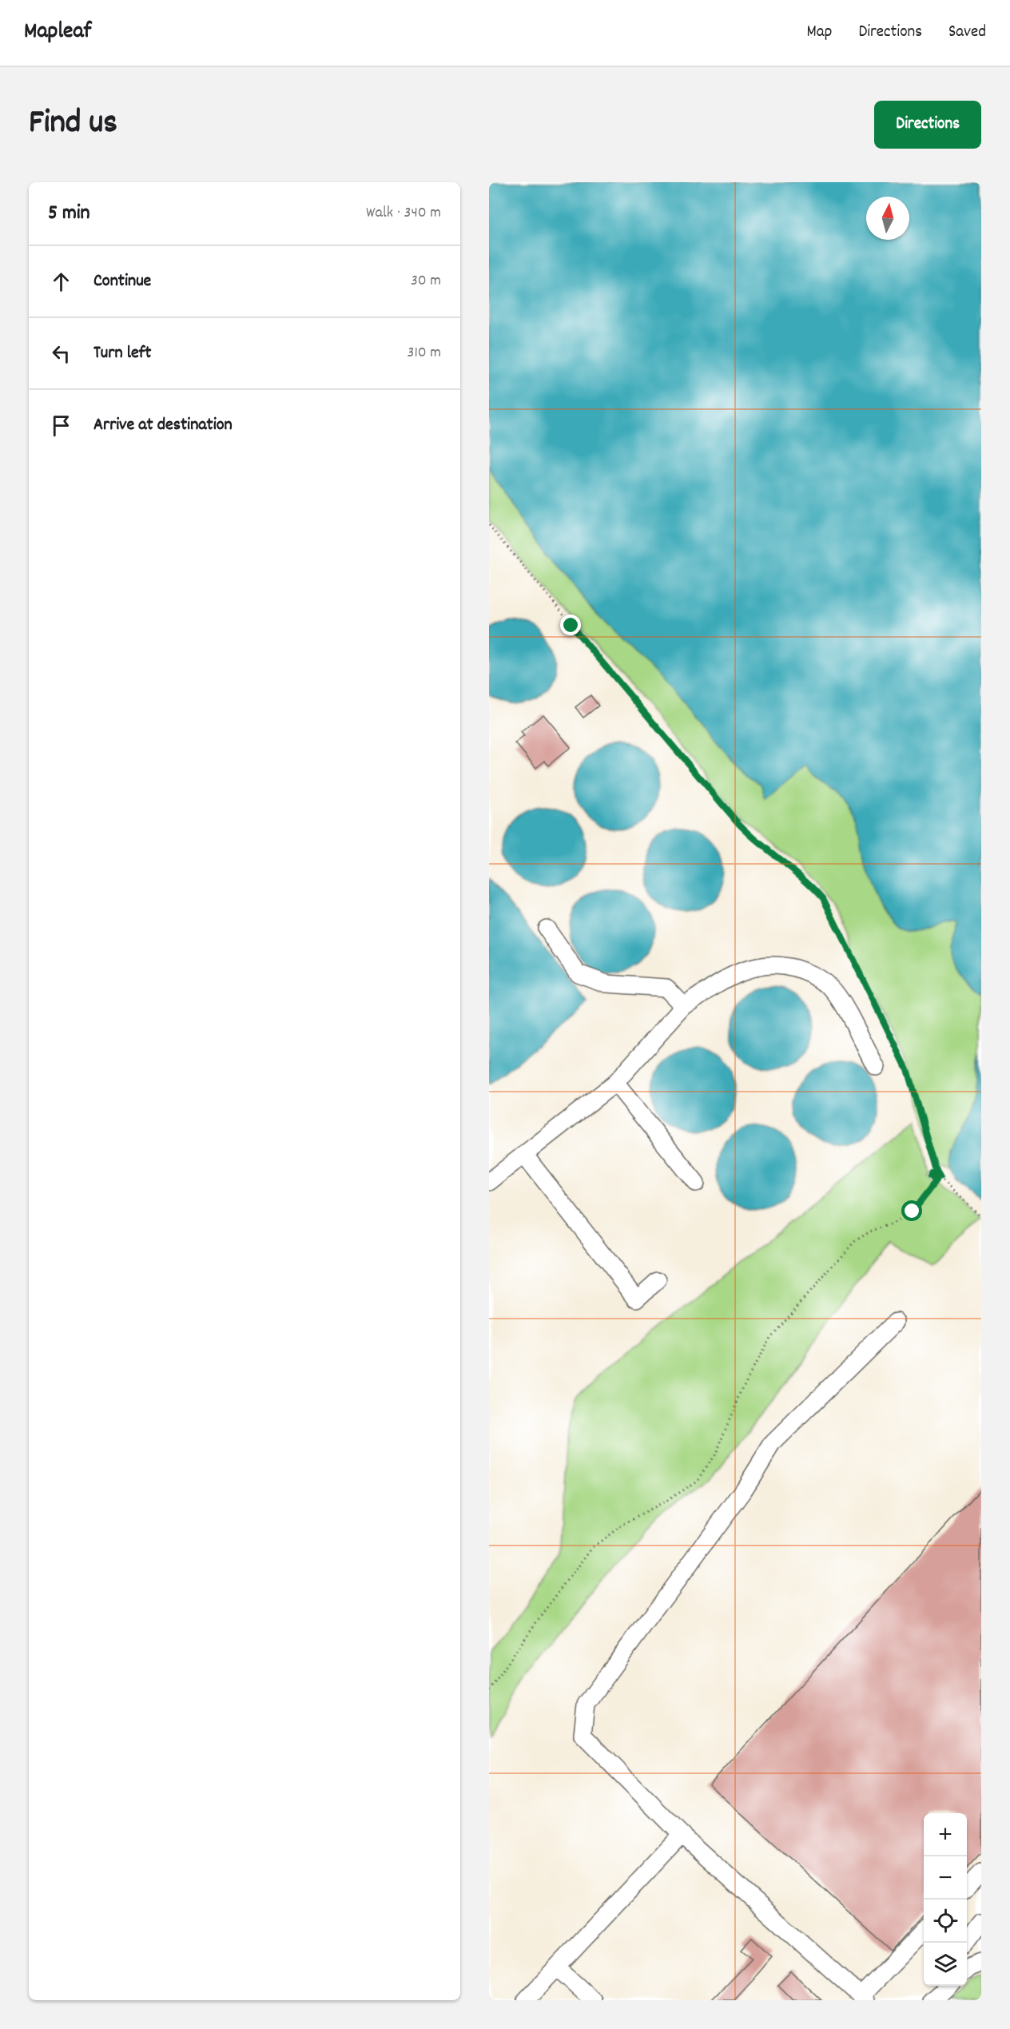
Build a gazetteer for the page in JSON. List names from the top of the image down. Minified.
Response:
{"north":"top","page":{"header":"Mapleaf","nav":["Map","Directions","Saved"],"title":"Find us","buttons":"Directions","heading":["5 min","Walk · 340 m"],"list":[["Continue","30 m"],["Turn left","310 m"],"Arrive at destination"],"map_buttons":["+","−"]}}
